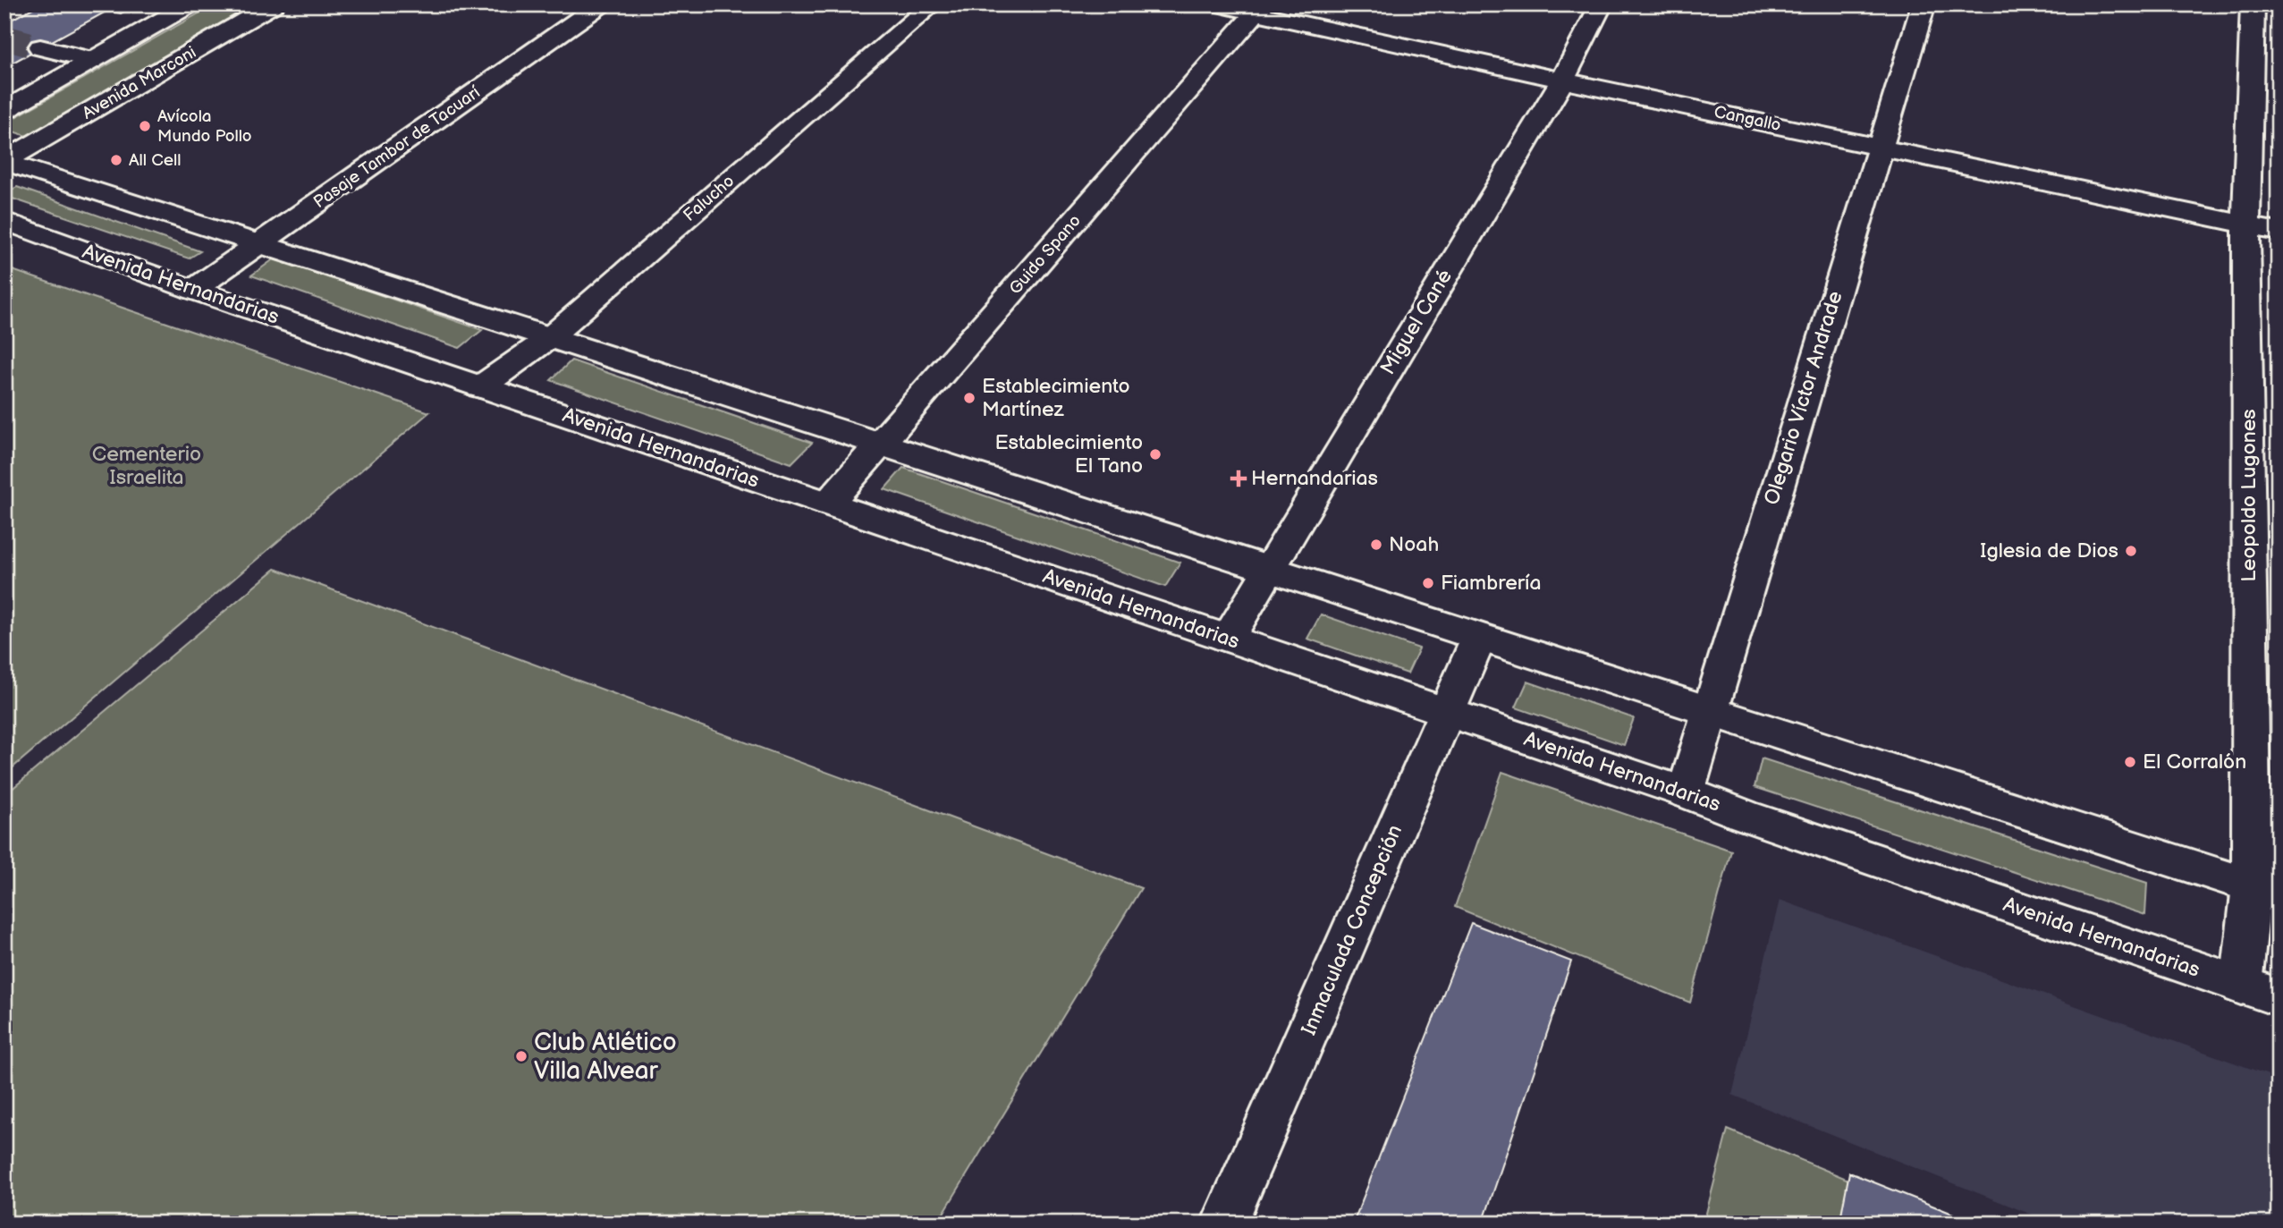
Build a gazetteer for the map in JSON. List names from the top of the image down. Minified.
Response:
{"streets":{"street":["Avenida Marconi","Cangallo","Pasaje Tambor de Tacuarí","Falucho","Guido Spano","Avenida Hernandarias","Miguel Cané","Olegario Víctor Andrade","Leopoldo Lugones","Inmaculada Concepción"]},"crossings":[["Cangallo","Guido Spano"],["Cangallo","Miguel Cané"],["Cangallo","Olegario Víctor Andrade"],["Cangallo","Leopoldo Lugones"],["Pasaje Tambor de Tacuarí","Avenida Hernandarias"],["Falucho","Avenida Hernandarias"],["Guido Spano","Avenida Hernandarias"],["Avenida Hernandarias","Miguel Cané"],["Avenida Hernandarias","Olegario Víctor Andrade"],["Avenida Hernandarias","Leopoldo Lugones"],["Avenida Hernandarias","Inmaculada Concepción"]],"parks":["Cementerio Israelita"],"places":{"other":["Avícola Mundo Pollo","All Cell","Establecimiento Martínez","Establecimiento El Tano","Noah","Iglesia de Dios","Fiambrería","El Corralón","Club Atlético Villa Alvear"],"health":["Hernandarias"]}}
